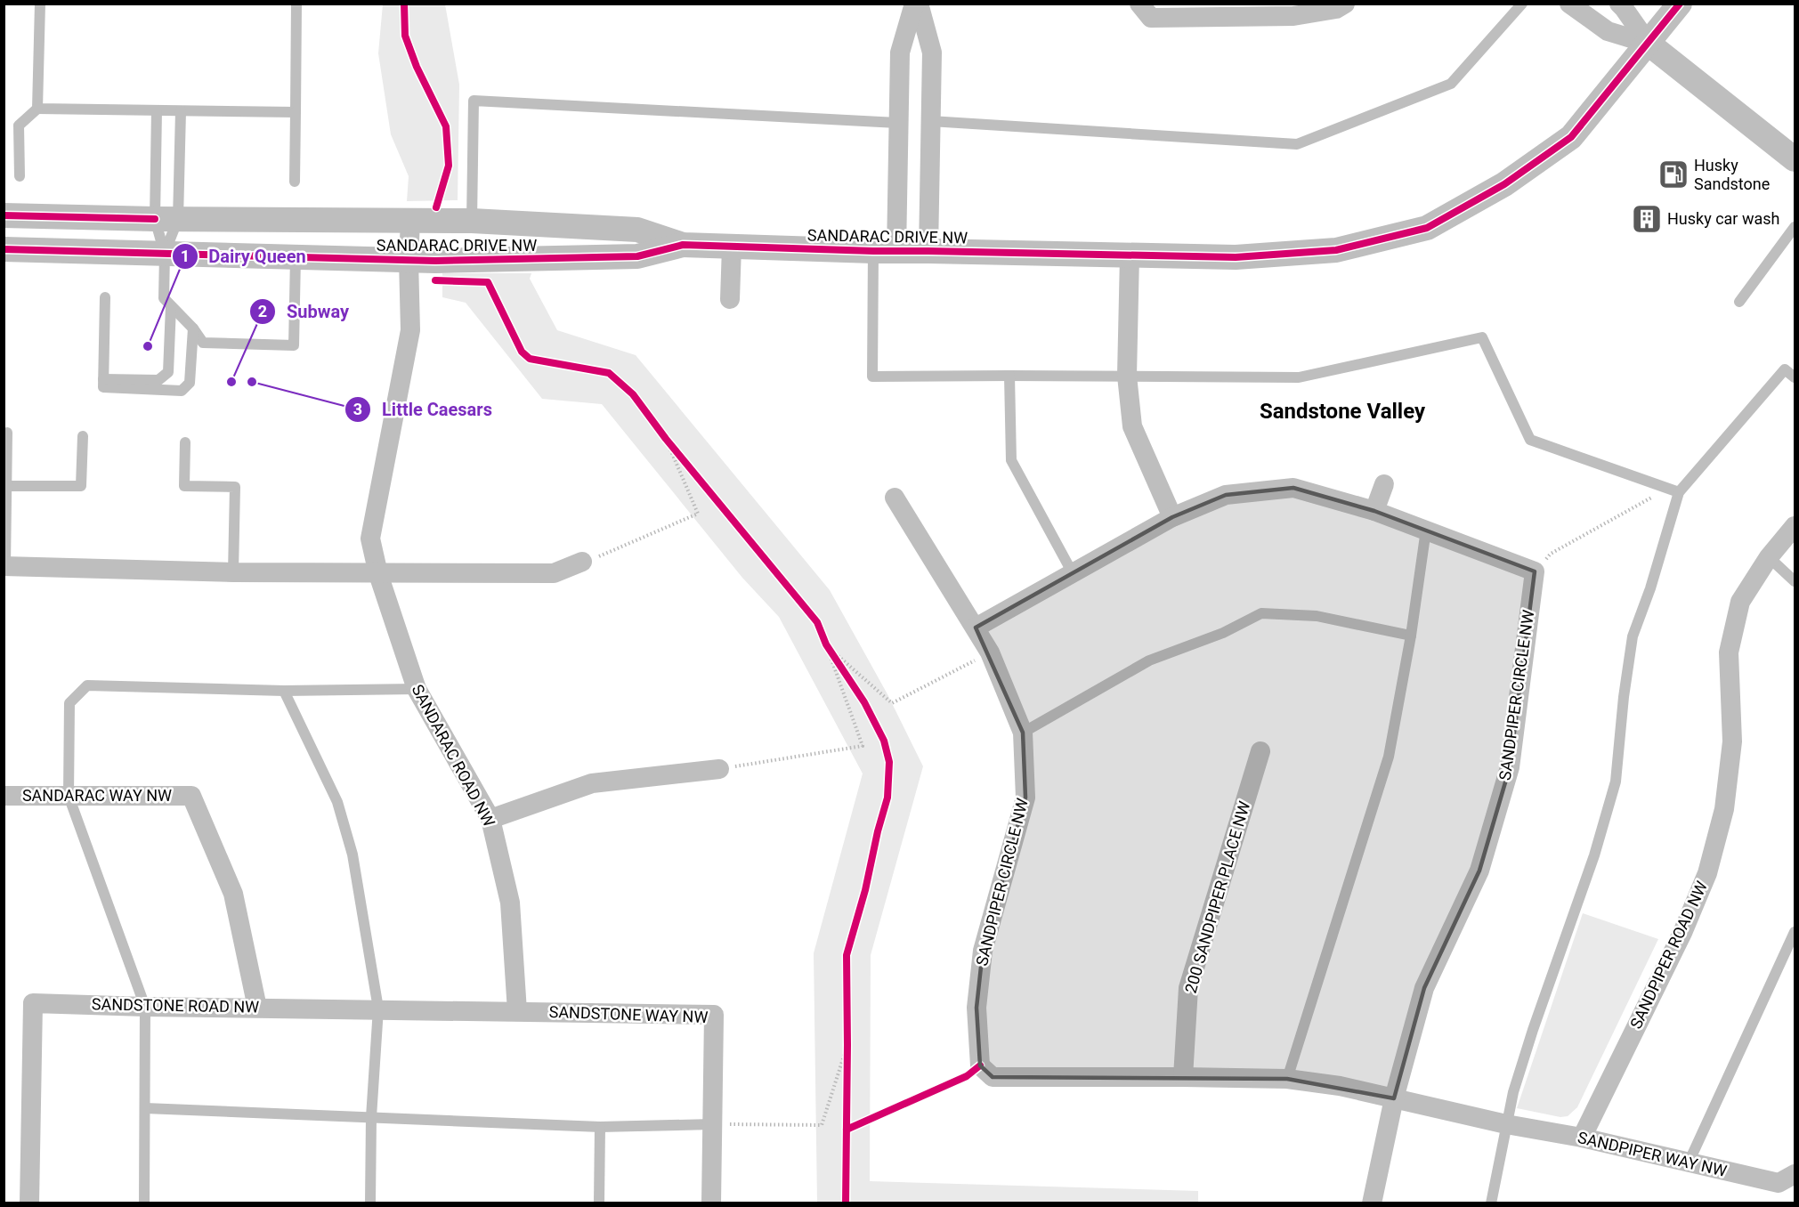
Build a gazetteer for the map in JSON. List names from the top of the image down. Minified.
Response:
{"streets":{"street":["SANDARAC DRIVE NW","SANDPIPER CIRCLE NW","SANDARAC ROAD NW","SANDARAC WAY NW","200 SANDPIPER PLACE NW","SANDPIPER ROAD NW","SANDSTONE ROAD NW","SANDSTONE WAY NW","SANDPIPER WAY NW"]},"crossings":[["SANDARAC DRIVE NW","SANDARAC ROAD NW"],["SANDPIPER CIRCLE NW","200 SANDPIPER PLACE NW"],["SANDPIPER CIRCLE NW","SANDPIPER WAY NW"],["SANDARAC ROAD NW","SANDSTONE ROAD NW"],["SANDARAC ROAD NW","SANDSTONE WAY NW"],["SANDARAC WAY NW","SANDSTONE ROAD NW"],["SANDPIPER ROAD NW","SANDPIPER WAY NW"],["SANDSTONE ROAD NW","SANDSTONE WAY NW"]],"districts":["Sandstone Valley"],"places":{"fuel station":["Husky Sandstone"],"building":["Husky car wash"],"other":["Dairy Queen","Subway","Little Caesars"]}}
